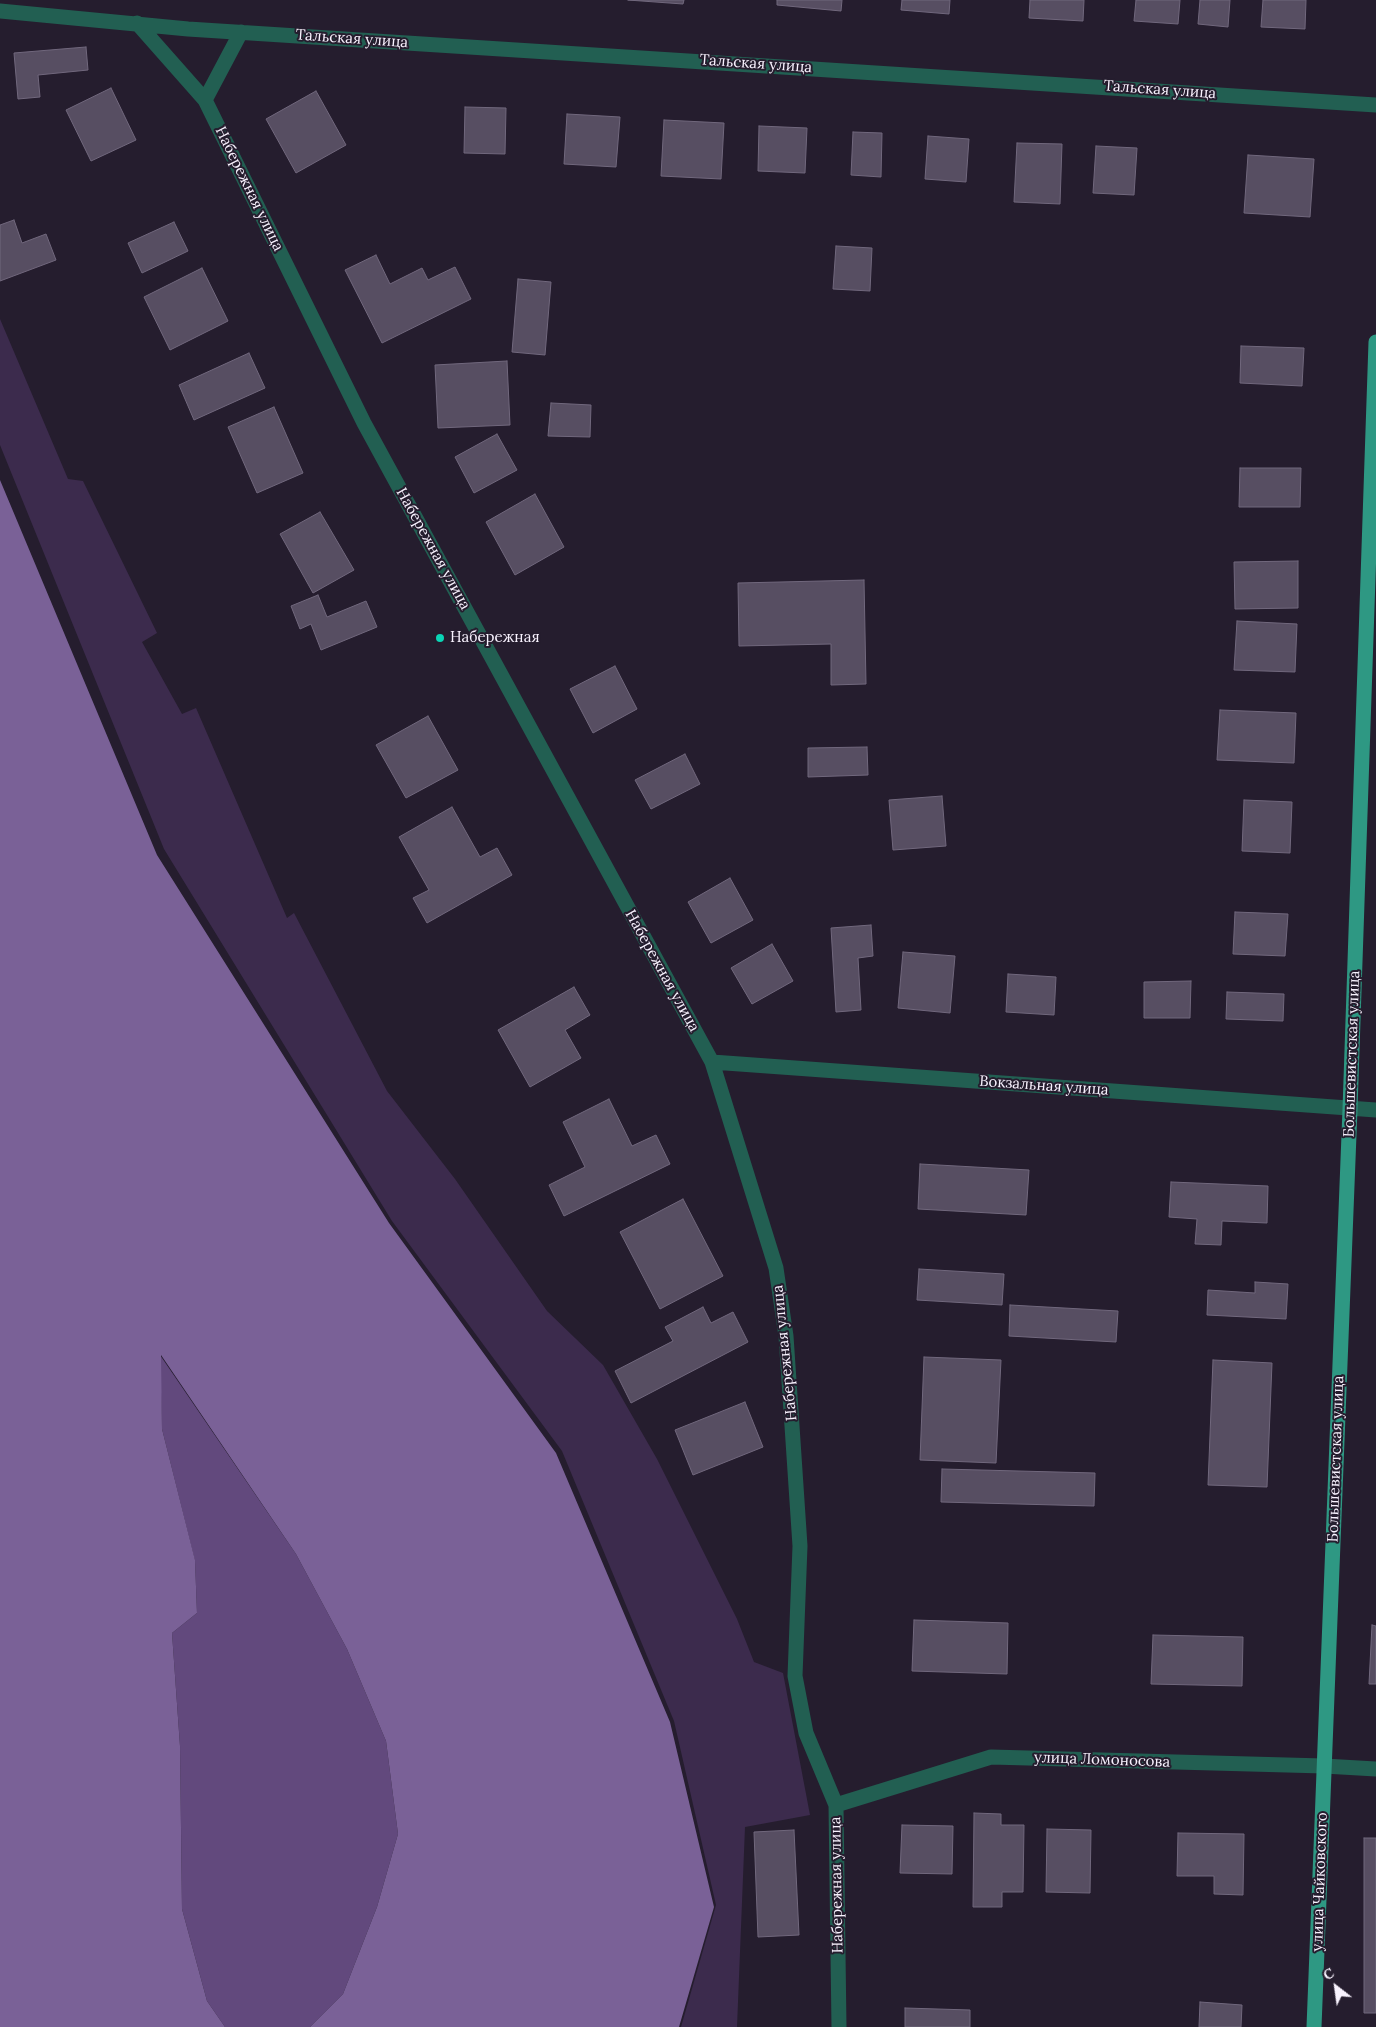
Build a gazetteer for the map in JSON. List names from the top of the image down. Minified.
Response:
{"streets":{"main road":["Большевистская улица","улица Чайковского"],"street":["Тальская улица","Набережная улица","Вокзальная улица","улица Ломоносова"]},"crossings":[["Тальская улица","Набережная улица"],["Набережная улица","Вокзальная улица"],["Набережная улица","улица Ломоносова"],["Большевистская улица","Вокзальная улица"],["Большевистская улица","улица Ломоносова"],["Большевистская улица","улица Чайковского"],["улица Ломоносова","улица Чайковского"]],"places":["Набережная"],"north":"top left"}
